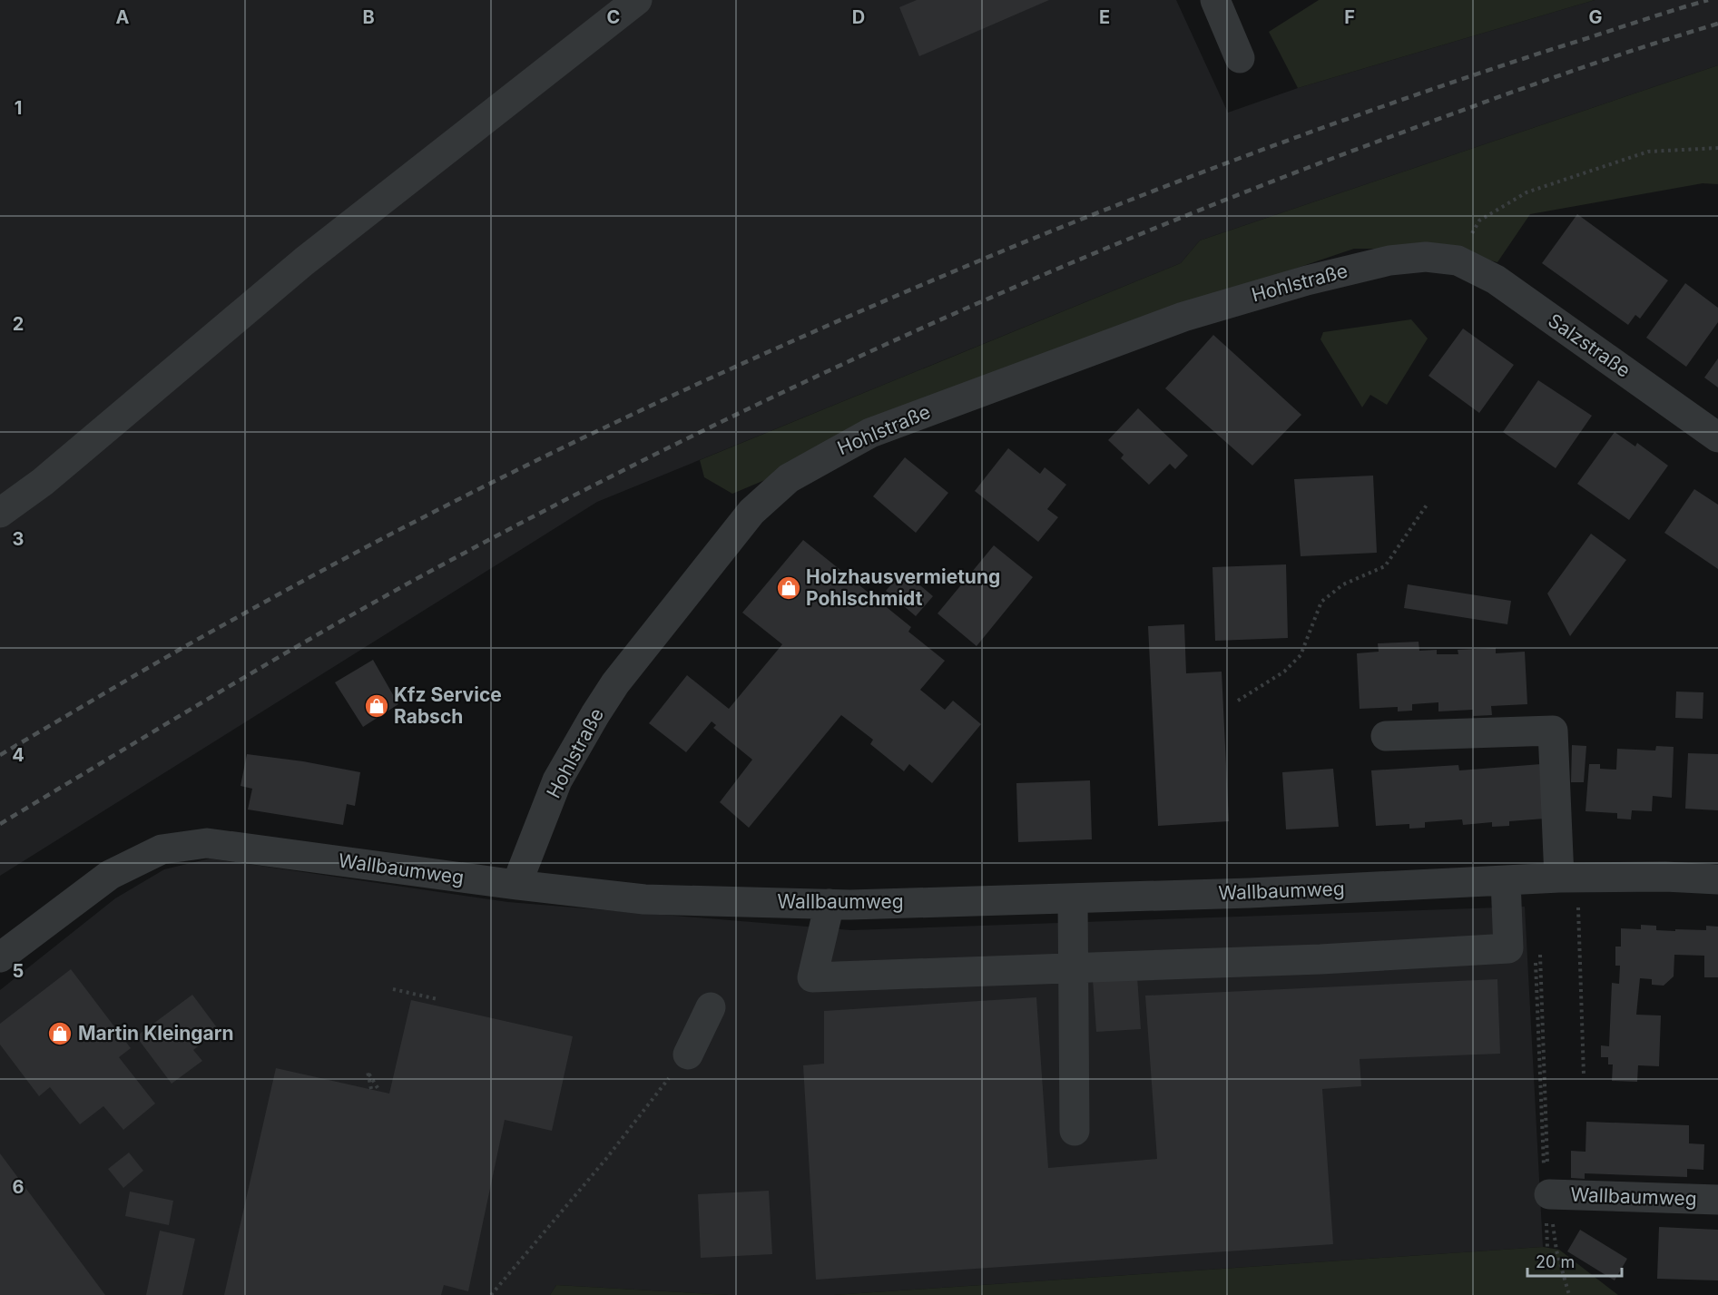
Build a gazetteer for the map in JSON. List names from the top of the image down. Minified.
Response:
{"streets":{"street":["Hohlstraße","Salzstraße","Wallbaumweg"]},"crossings":[["Hohlstraße","Salzstraße"],["Hohlstraße","Wallbaumweg"]],"places":{"shop":["Holzhausvermietung Pohlschmidt","Kfz Service Rabsch","Martin Kleingarn"]},"scale_bar":"20 m","grid":{"columns":["A","B","C","D","E","F","G"],"rows":["1","2","3","4","5","6"]}}
